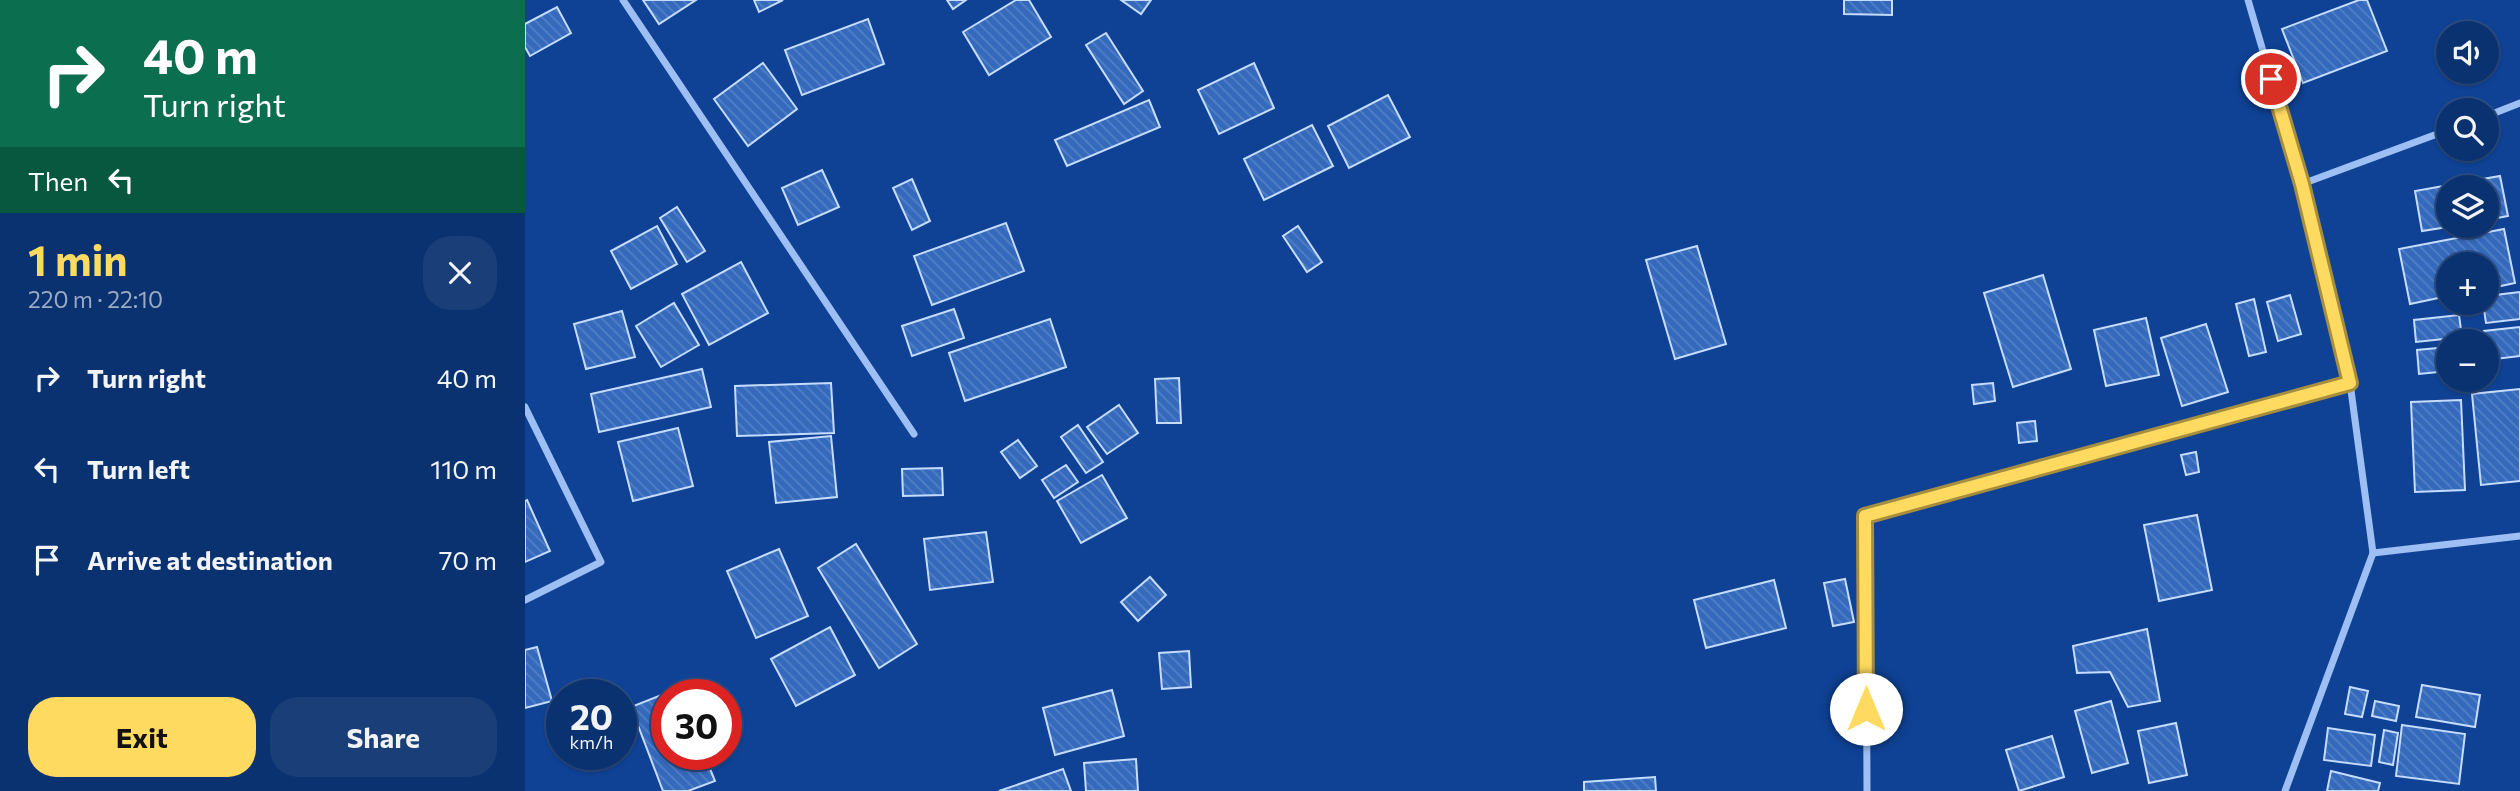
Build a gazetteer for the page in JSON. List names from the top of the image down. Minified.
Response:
{"page":{"turn":["40 m","Turn right"],"map_buttons":["+","−"],"then":"Then","heading":["1 min","220 m · 22:10"],"list":[{"name":"Turn right","value":"40 m"},{"name":"Turn left","value":"110 m"},{"name":"Arrive at destination","value":"70 m"}],"speed":"20 km/h","limit":"30","buttons":["Exit","Share"]}}
